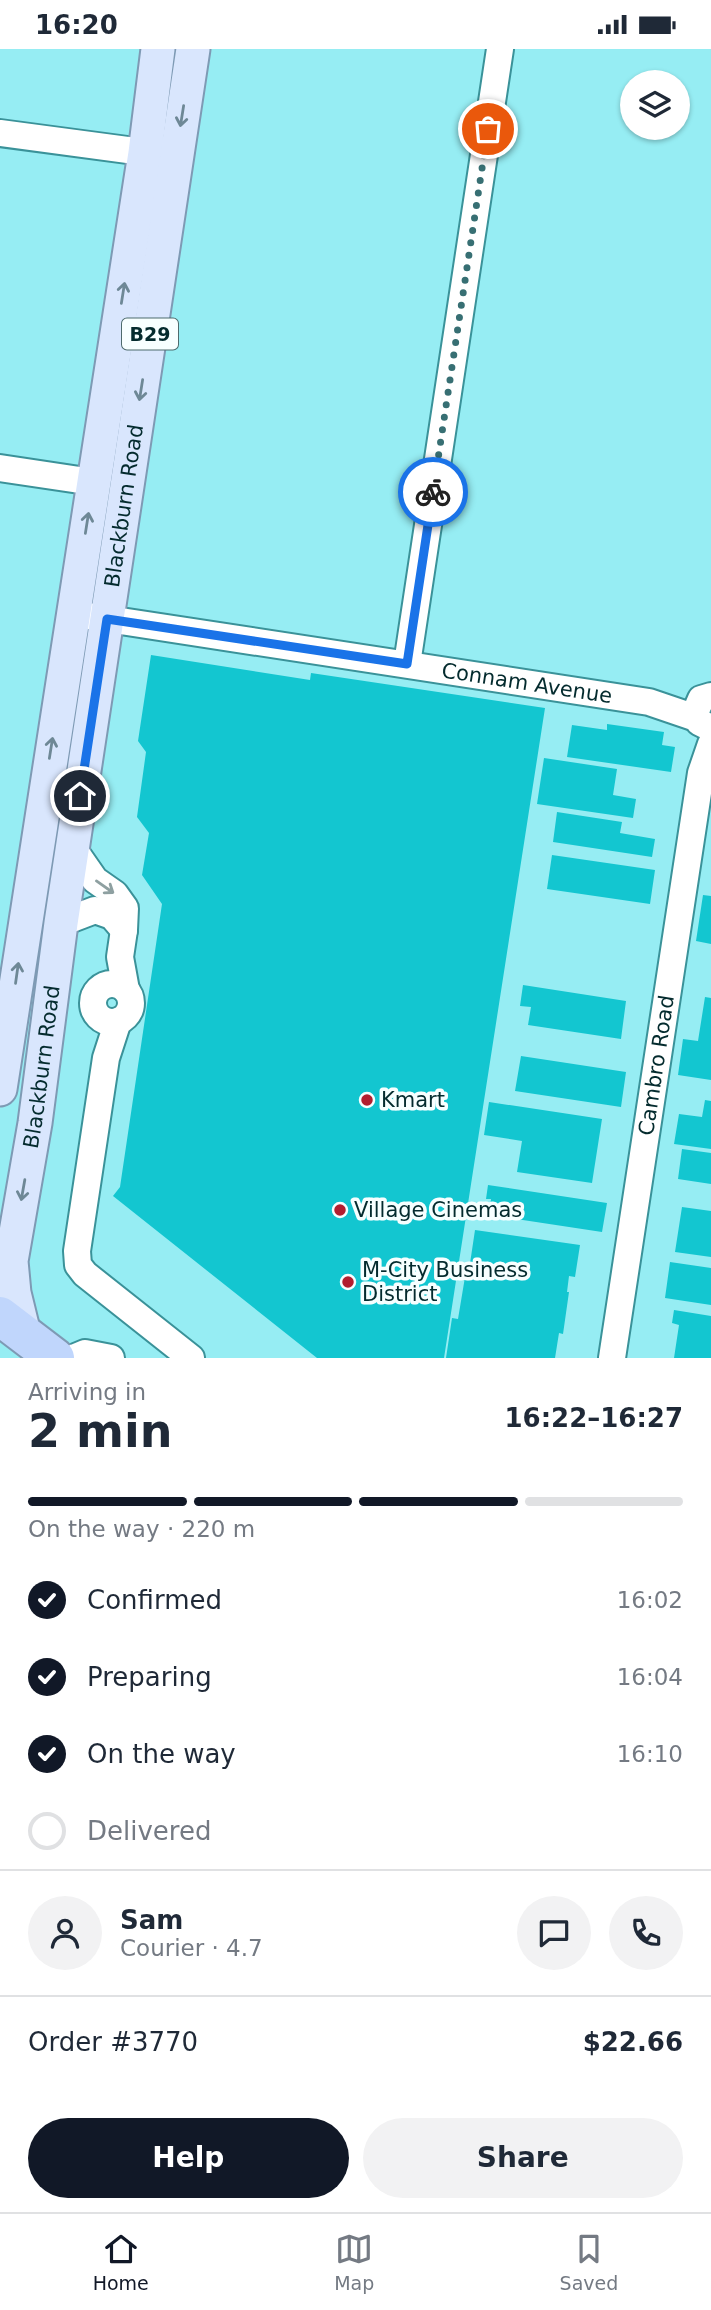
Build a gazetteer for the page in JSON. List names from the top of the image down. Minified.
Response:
{"streets":{"main road":["B29","Blackburn Road"],"street":["Connam Avenue","Cambro Road"]},"crossings":[["Blackburn Road","Connam Avenue"],["Connam Avenue","Cambro Road"]],"places":["Kmart","Village Cinemas","M-City Business District"],"page":{"status":"16:20","heading":["2 min","Arriving in","16:22–16:27"],"panel":["Sam","Courier · 4.7","Order #3770","$22.66"],"bar":"On the way · 220 m","list":[["Confirmed","16:02"],["Preparing","16:04"],["On the way","16:10"],"Delivered"],"buttons":["Help","Share"],"tabs":["Home","Map","Saved"]}}
